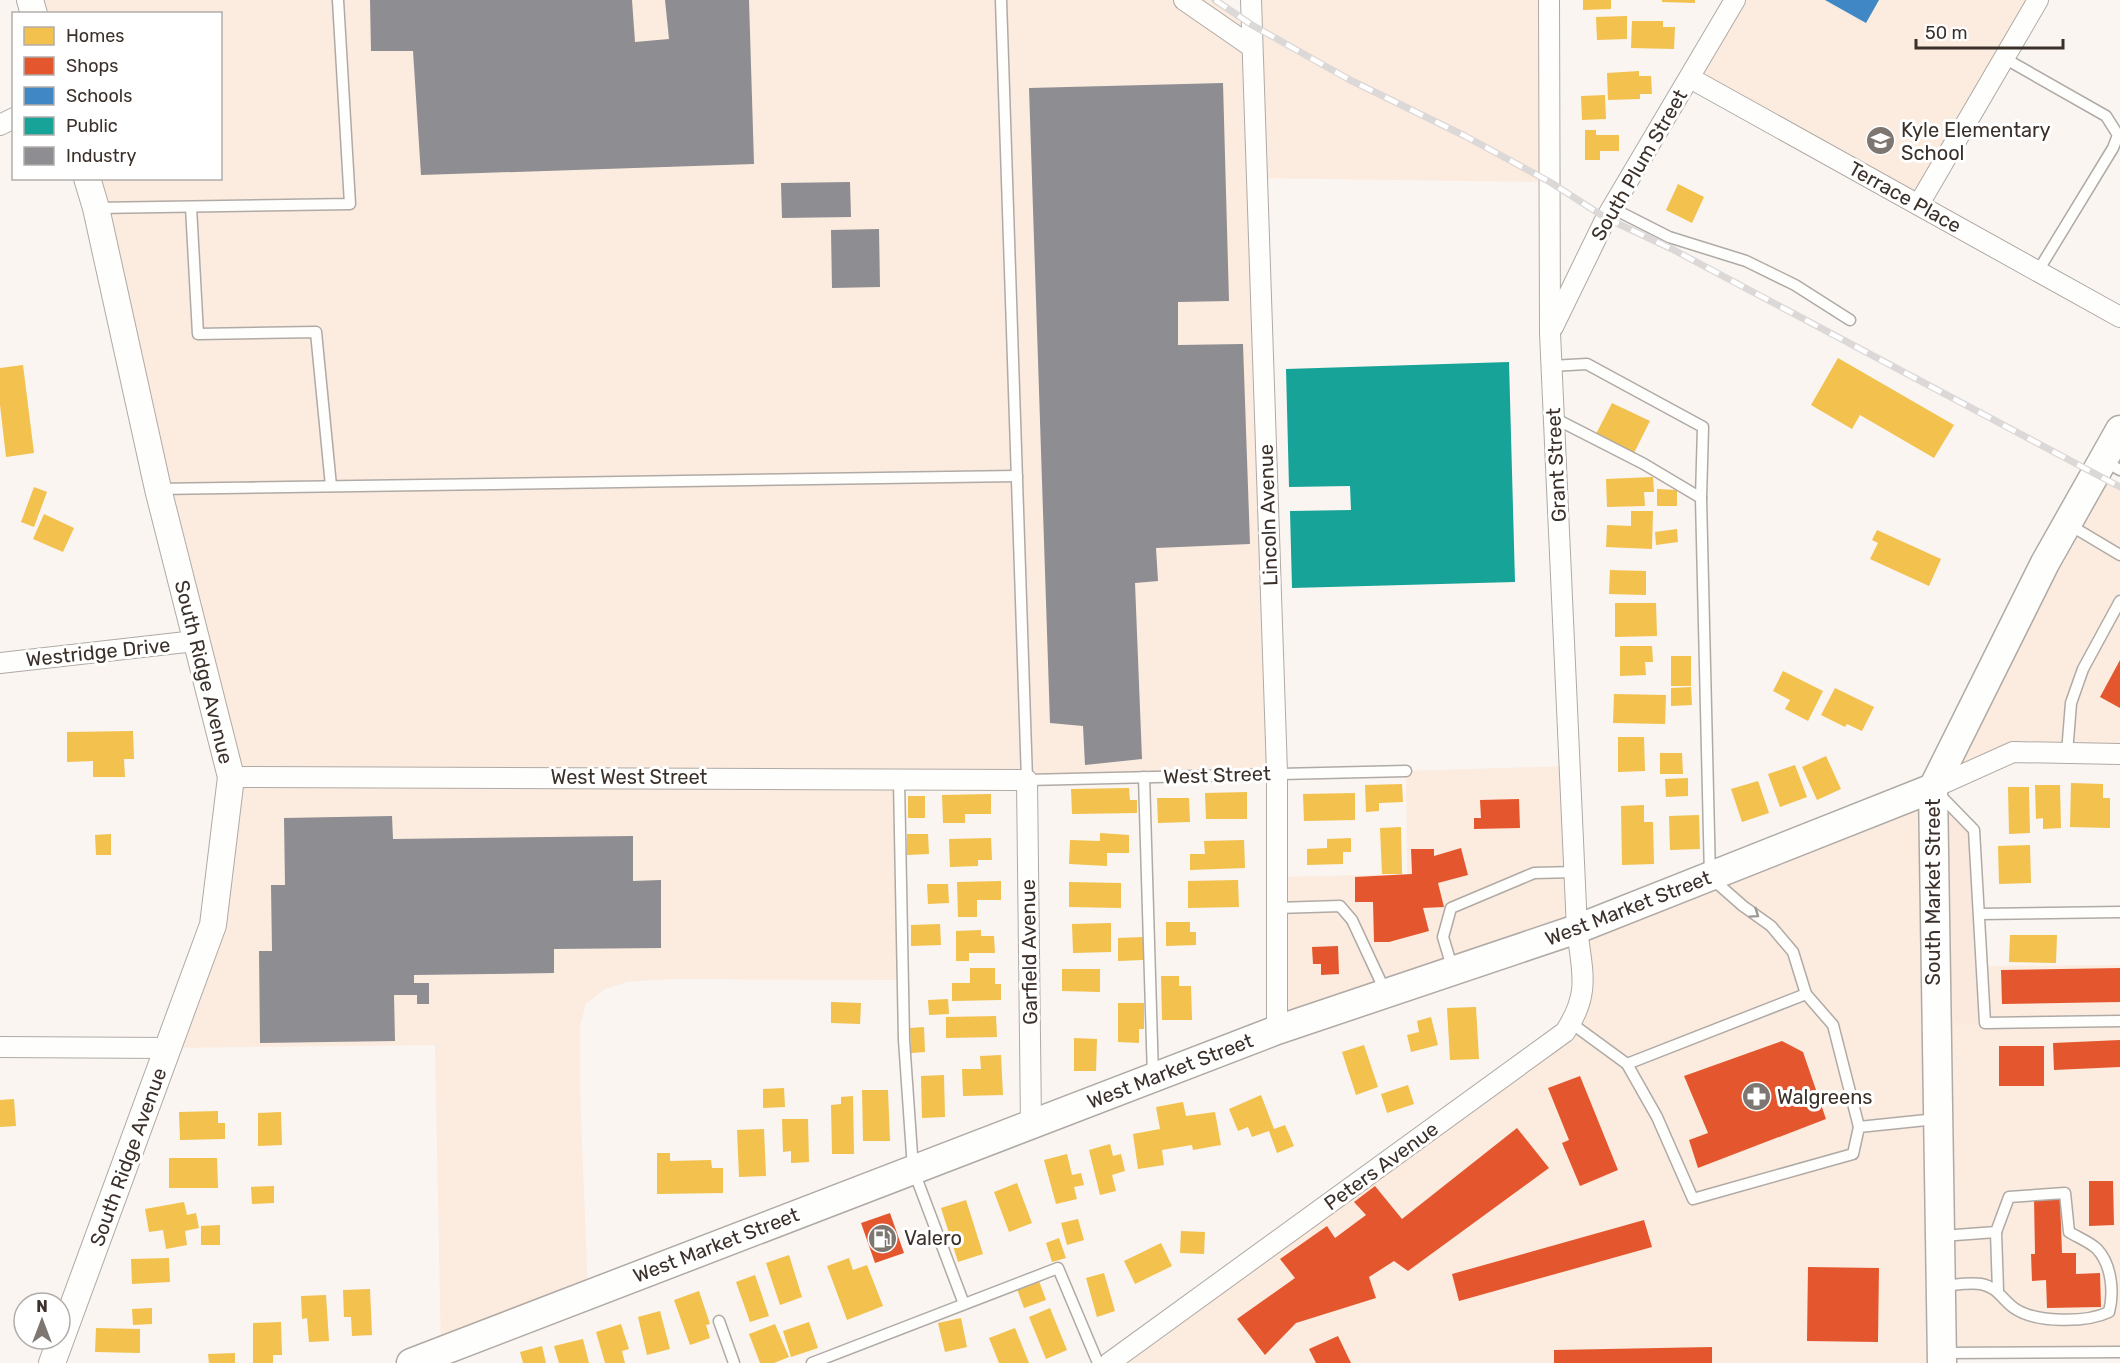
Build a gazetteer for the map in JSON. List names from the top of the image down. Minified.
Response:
{"streets":{"main road":["South Market Street","West Market Street"],"street":["South Plum Street","Terrace Place","Grant Street","Lincoln Avenue","Westridge Drive","South Ridge Avenue","West West Street","Garfield Avenue","Peters Avenue"],"lane":["West Street"]},"crossings":[["South Plum Street","Terrace Place"],["South Plum Street","Grant Street"],["Grant Street","West Market Street"],["Grant Street","Peters Avenue"],["Lincoln Avenue","West Street"],["Lincoln Avenue","West Market Street"],["Westridge Drive","South Ridge Avenue"],["South Ridge Avenue","West West Street"],["West Street","West West Street"],["West Street","Garfield Avenue"],["West West Street","Garfield Avenue"],["South Market Street","West Market Street"],["West Market Street","Garfield Avenue"],["West Market Street","Peters Avenue"]],"places":{"school or university":["Kyle Elementary School"],"pharmacy":["Walgreens"],"fuel station":["Valero"]},"legend":["Homes","Shops","Schools","Public","Industry"],"scale_bar":"50 m","north":"top"}
